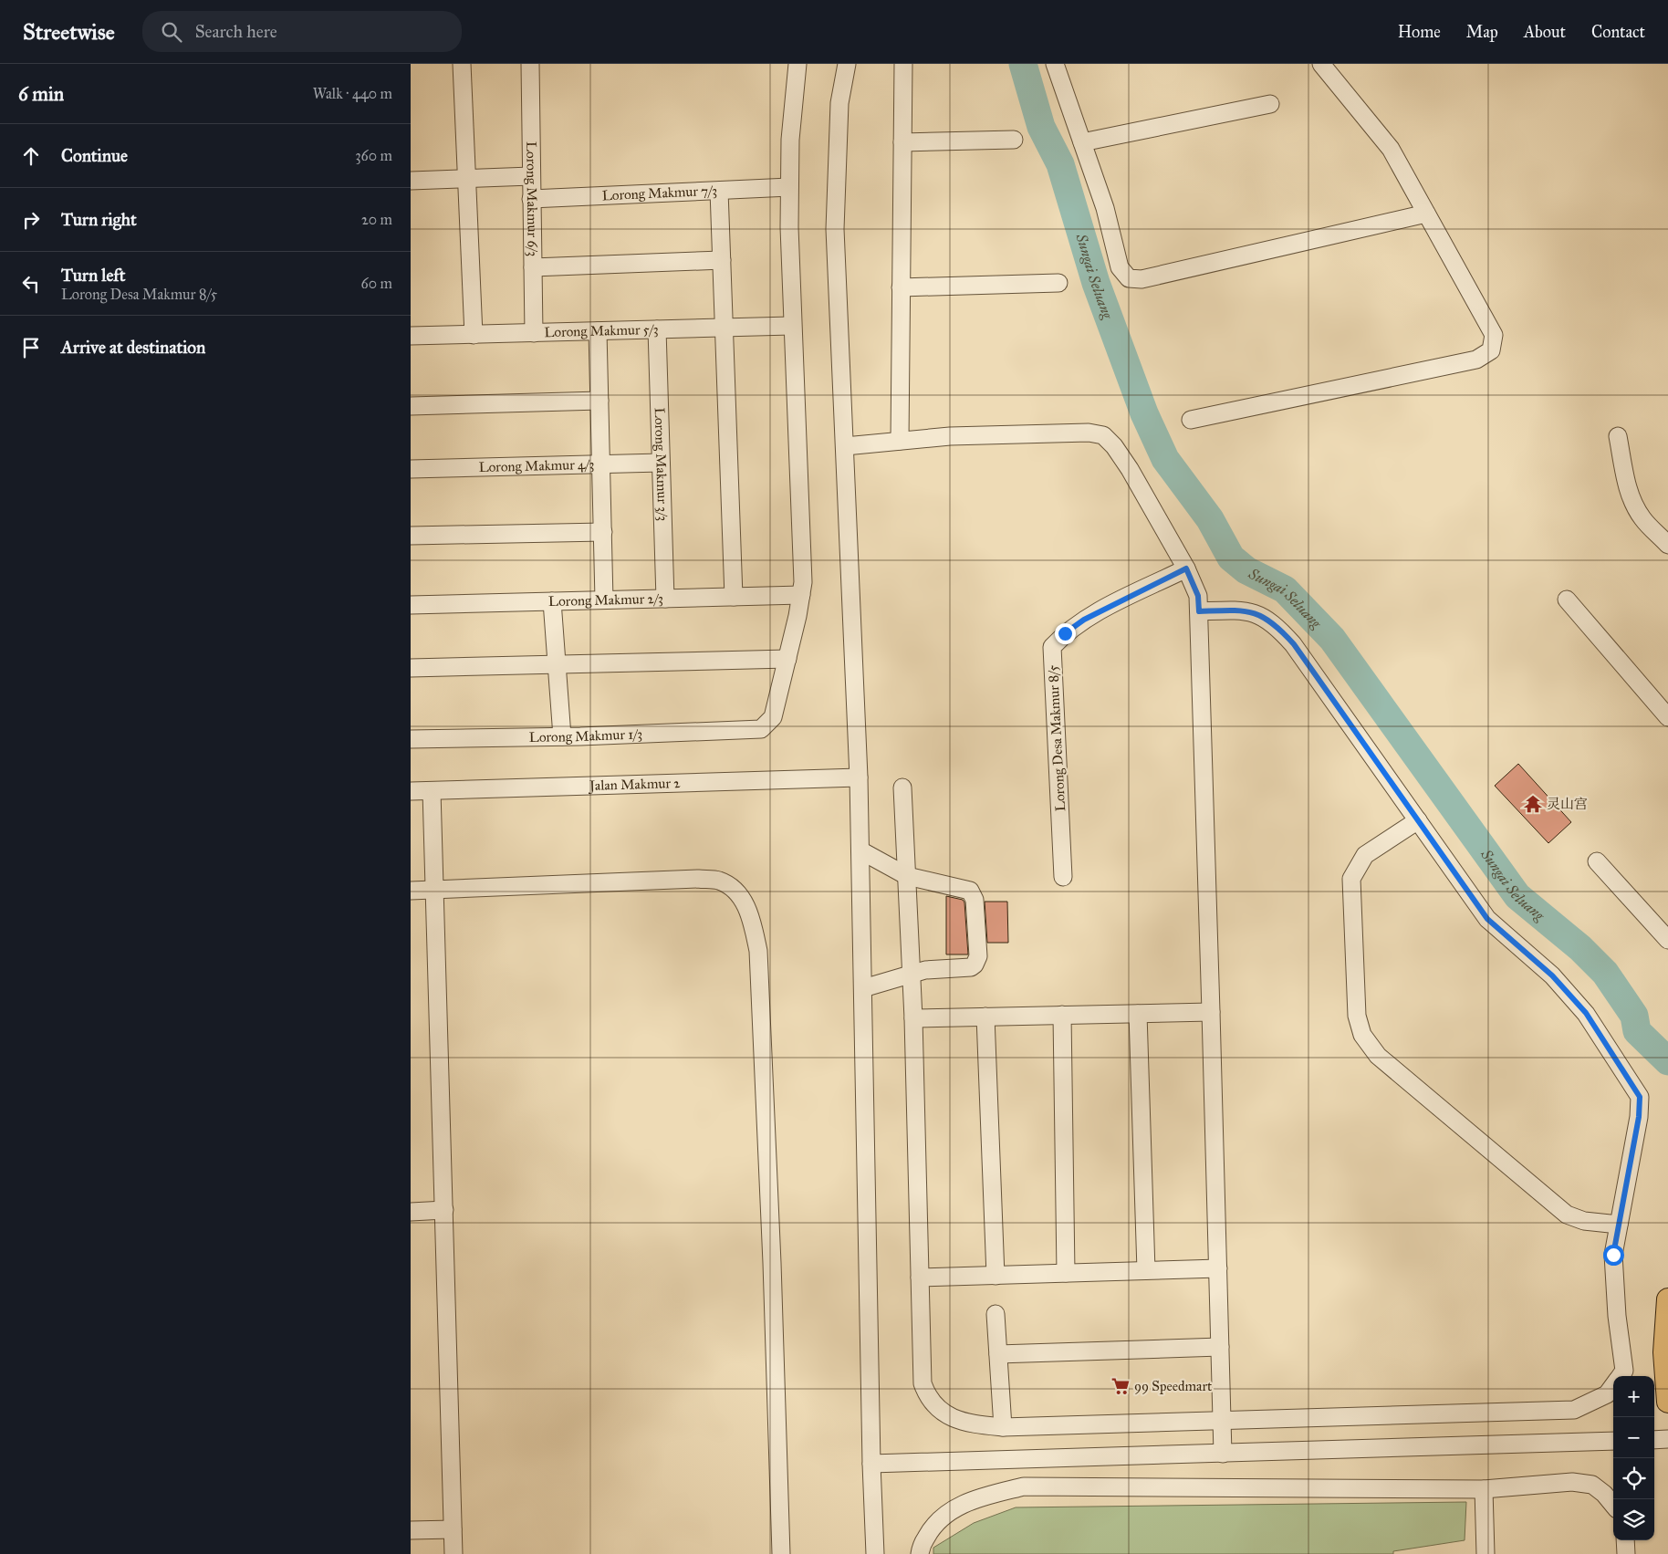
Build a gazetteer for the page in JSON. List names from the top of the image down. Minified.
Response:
{"streets":{"street":["Lorong Makmur 7/3","Lorong Makmur 6/3","Lorong Makmur 5/3","Lorong Makmur 3/3","Lorong Makmur 4/3","Lorong Makmur 2/3","Lorong Makmur 1/3","Lorong Desa Makmur 8/5","Jalan Makmur 2"]},"crossings":[["Lorong Makmur 7/3","Lorong Makmur 6/3"],["Lorong Makmur 6/3","Lorong Makmur 5/3"],["Lorong Makmur 5/3","Lorong Makmur 3/3"],["Lorong Makmur 3/3","Lorong Makmur 4/3"],["Lorong Makmur 3/3","Lorong Makmur 2/3"]],"water":["Sungai Seluang"],"places":{"temple":["灵山宫"],"supermarket":["99 Speedmart"]},"page":{"header":"Streetwise","search":"Search here","nav":["Home","Map","About","Contact"],"heading":["6 min","Walk · 440 m"],"list":[["Continue","360 m"],["Turn right","20 m"],["Turn left","Lorong Desa Makmur 8/5","60 m"],"Arrive at destination"],"map_buttons":["+","−"]}}
